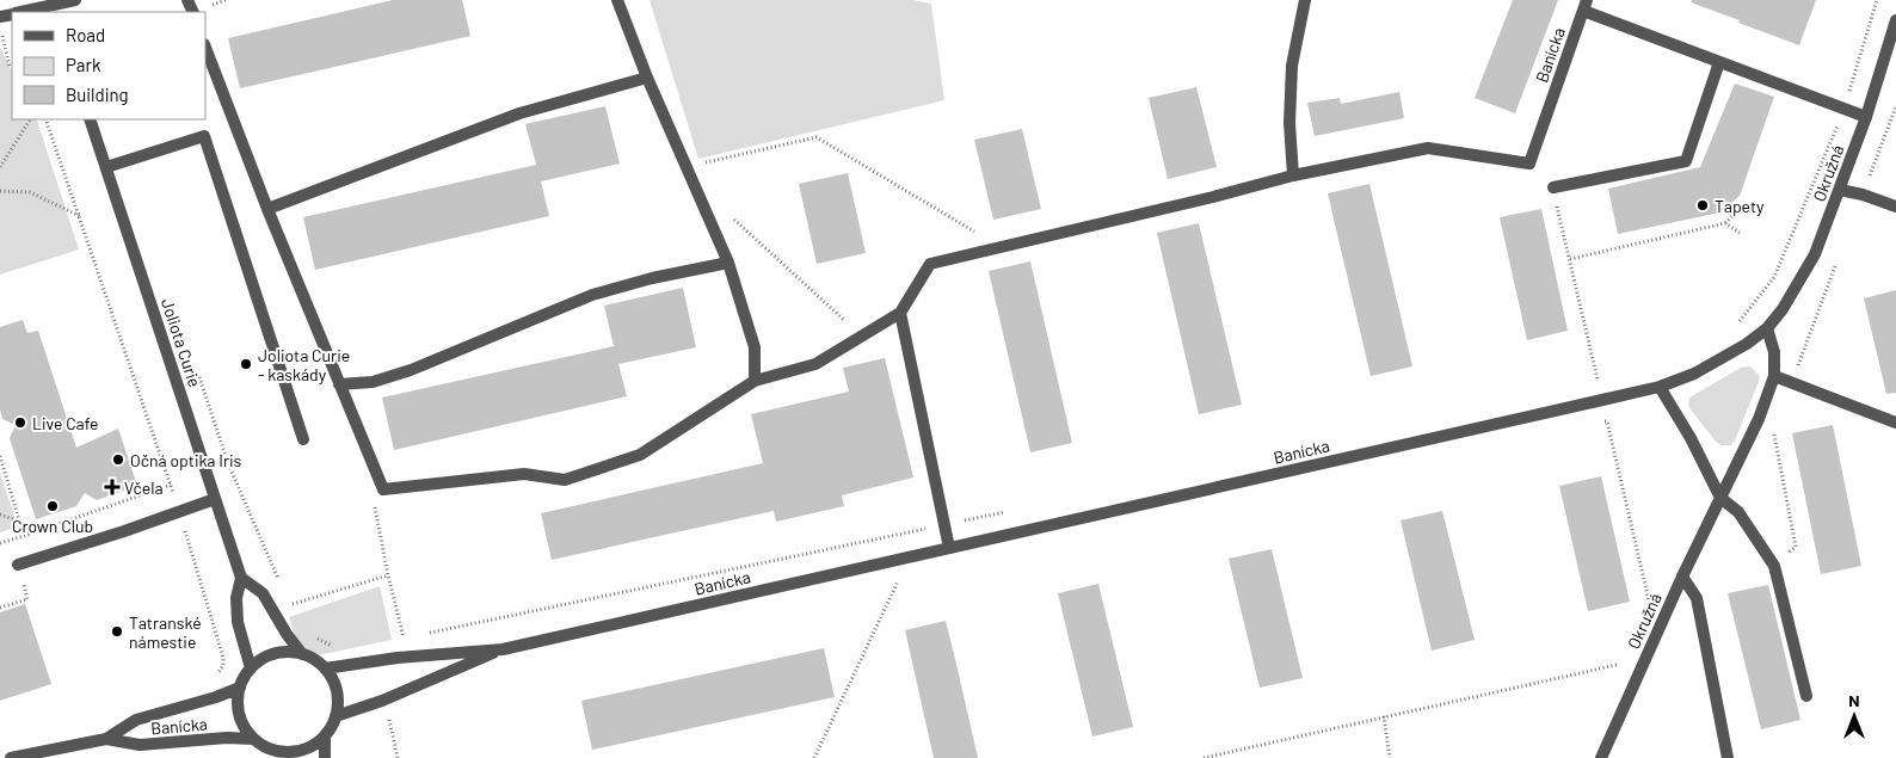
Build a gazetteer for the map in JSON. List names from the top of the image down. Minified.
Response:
{"streets":{"street":["Banícka","Okružná","Joliota Curie"]},"crossings":[["Banícka","Okružná"],["Banícka","Joliota Curie"]],"places":{"other":["Tapety","Joliota Curie - kaskády","Live Cafe","Očná optika Iris","Crown Club","Tatranské námestie"],"health":["Včela"]},"legend":["Road","Park","Building"],"north":"top"}
